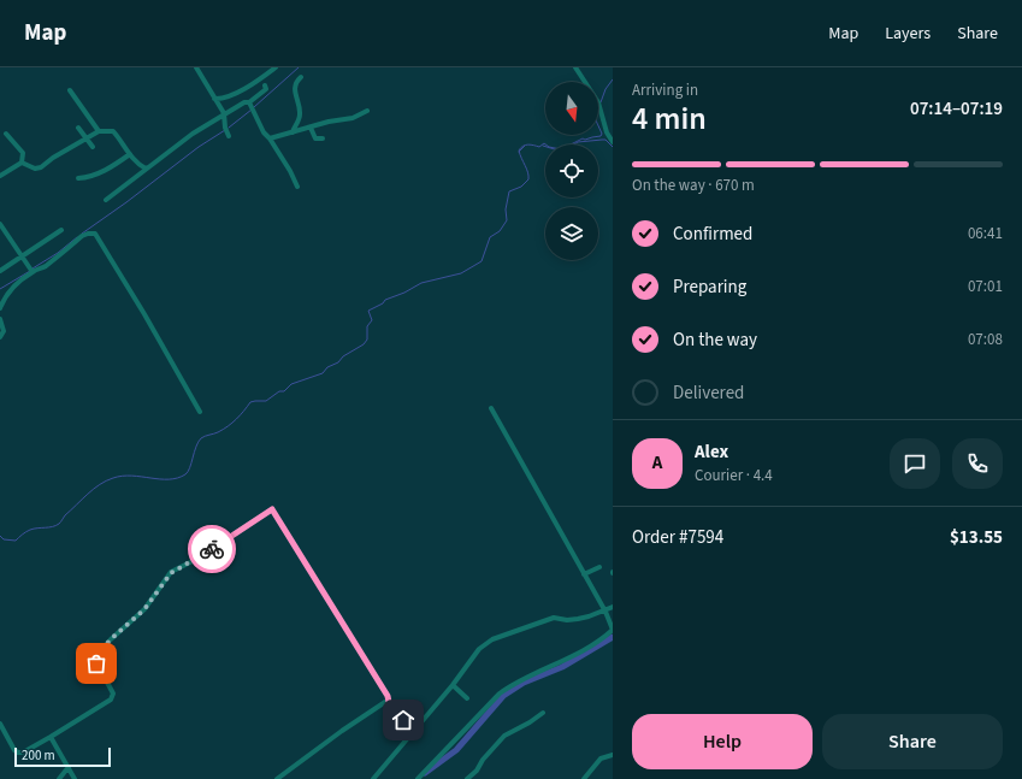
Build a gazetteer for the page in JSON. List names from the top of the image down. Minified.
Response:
{"scale_bar":"200 m","north":"bottom","page":{"header":"Map","nav":["Map","Layers","Share"],"heading":["4 min","Arriving in","07:14–07:19"],"panel":["Alex","Courier · 4.4","Order #7594","$13.55"],"bar":"On the way · 670 m","list":[["Confirmed","06:41"],["Preparing","07:01"],["On the way","07:08"],"Delivered"],"round":"A","buttons":["Help","Share"],"scale":"200 m"}}
